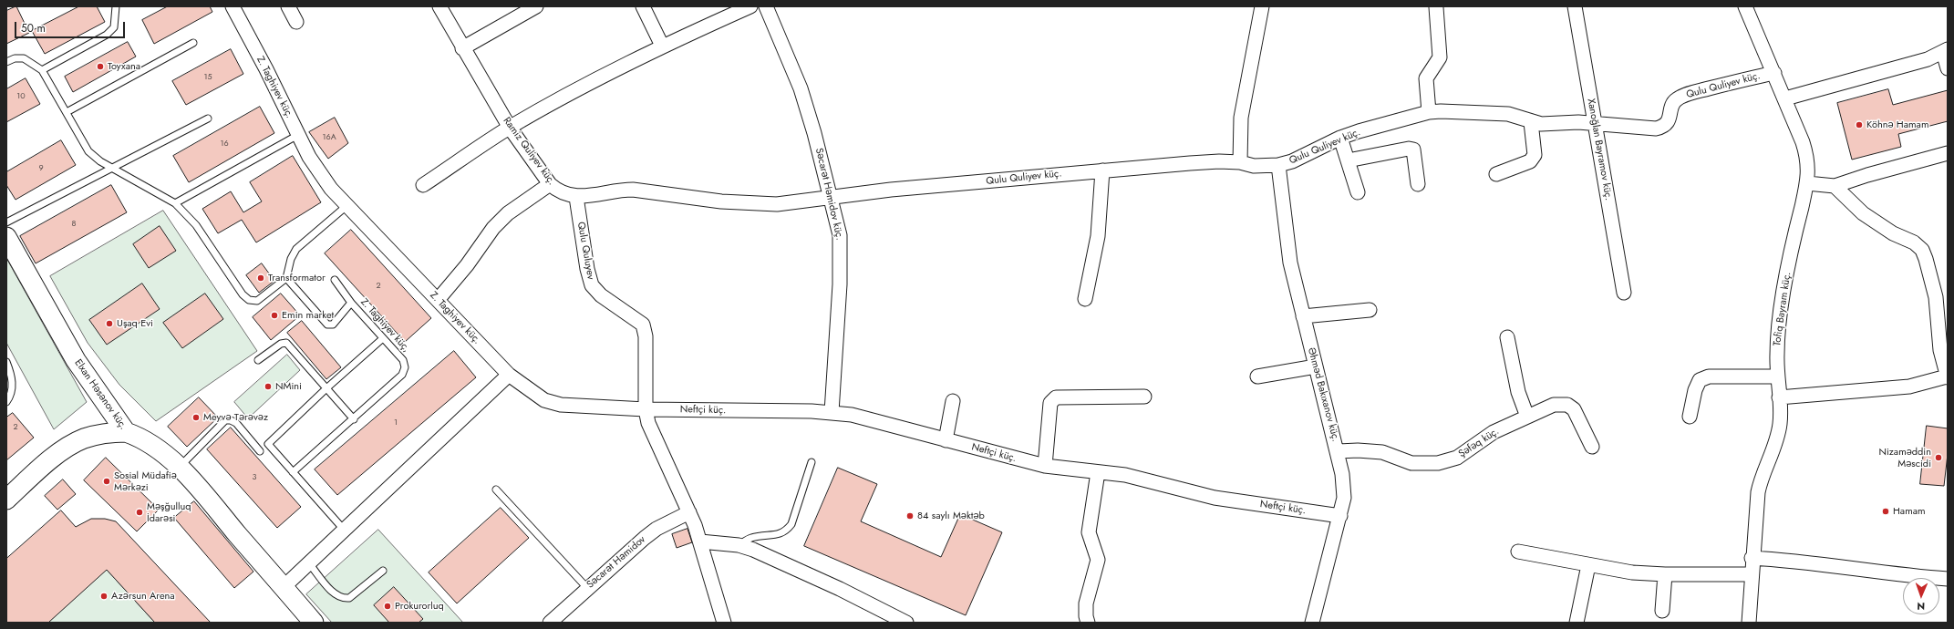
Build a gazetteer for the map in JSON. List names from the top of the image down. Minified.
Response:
{"streets":{"street":["Qulu Quliyev küç.","Z. Taghiyev küç.","Xanoğlan Bayramov küç.","Ramiz Quliyev küç.","Səcarət Həmidov küç.","Qulu Quluyev","Tofiq Bayram küç.","Elxan Həsənov küç.","Əhməd Bakıxanov küç.","Neftçi küç.","Şəfəq küç.","Səcarət Həmidov"],"lane":["Z. Taghiyev küç,"]},"crossings":[["Qulu Quliyev küç.","Xanoğlan Bayramov küç."],["Qulu Quliyev küç.","Ramiz Quliyev küç."],["Qulu Quliyev küç.","Səcarət Həmidov küç."],["Qulu Quliyev küç.","Tofiq Bayram küç."],["Qulu Quliyev küç.","Əhməd Bakıxanov küç."],["Z. Taghiyev küç.","Neftçi küç."],["Ramiz Quliyev küç.","Səcarət Həmidov küç."],["Ramiz Quliyev küç.","Qulu Quluyev"],["Səcarət Həmidov küç.","Neftçi küç."],["Qulu Quluyev","Neftçi küç."],["Əhməd Bakıxanov küç.","Neftçi küç."],["Əhməd Bakıxanov küç.","Şəfəq küç."]],"places":["Toyxana","Köhnə Hamam","Transformator","Emin market","Uşaq Evi","NMini","Meyvə Tərəvəz","Nizaməddin Məscidi","Sosial Müdafiə Mərkəzi","Hamam","Məşğulluq İdarəsi","84 saylı Məktəb","Azərsun Arena","Prokurorluq"],"house_numbers":["15","10","16A","16","9","8","2","1","2","3"],"scale_bar":"50 m","north":"bottom"}
